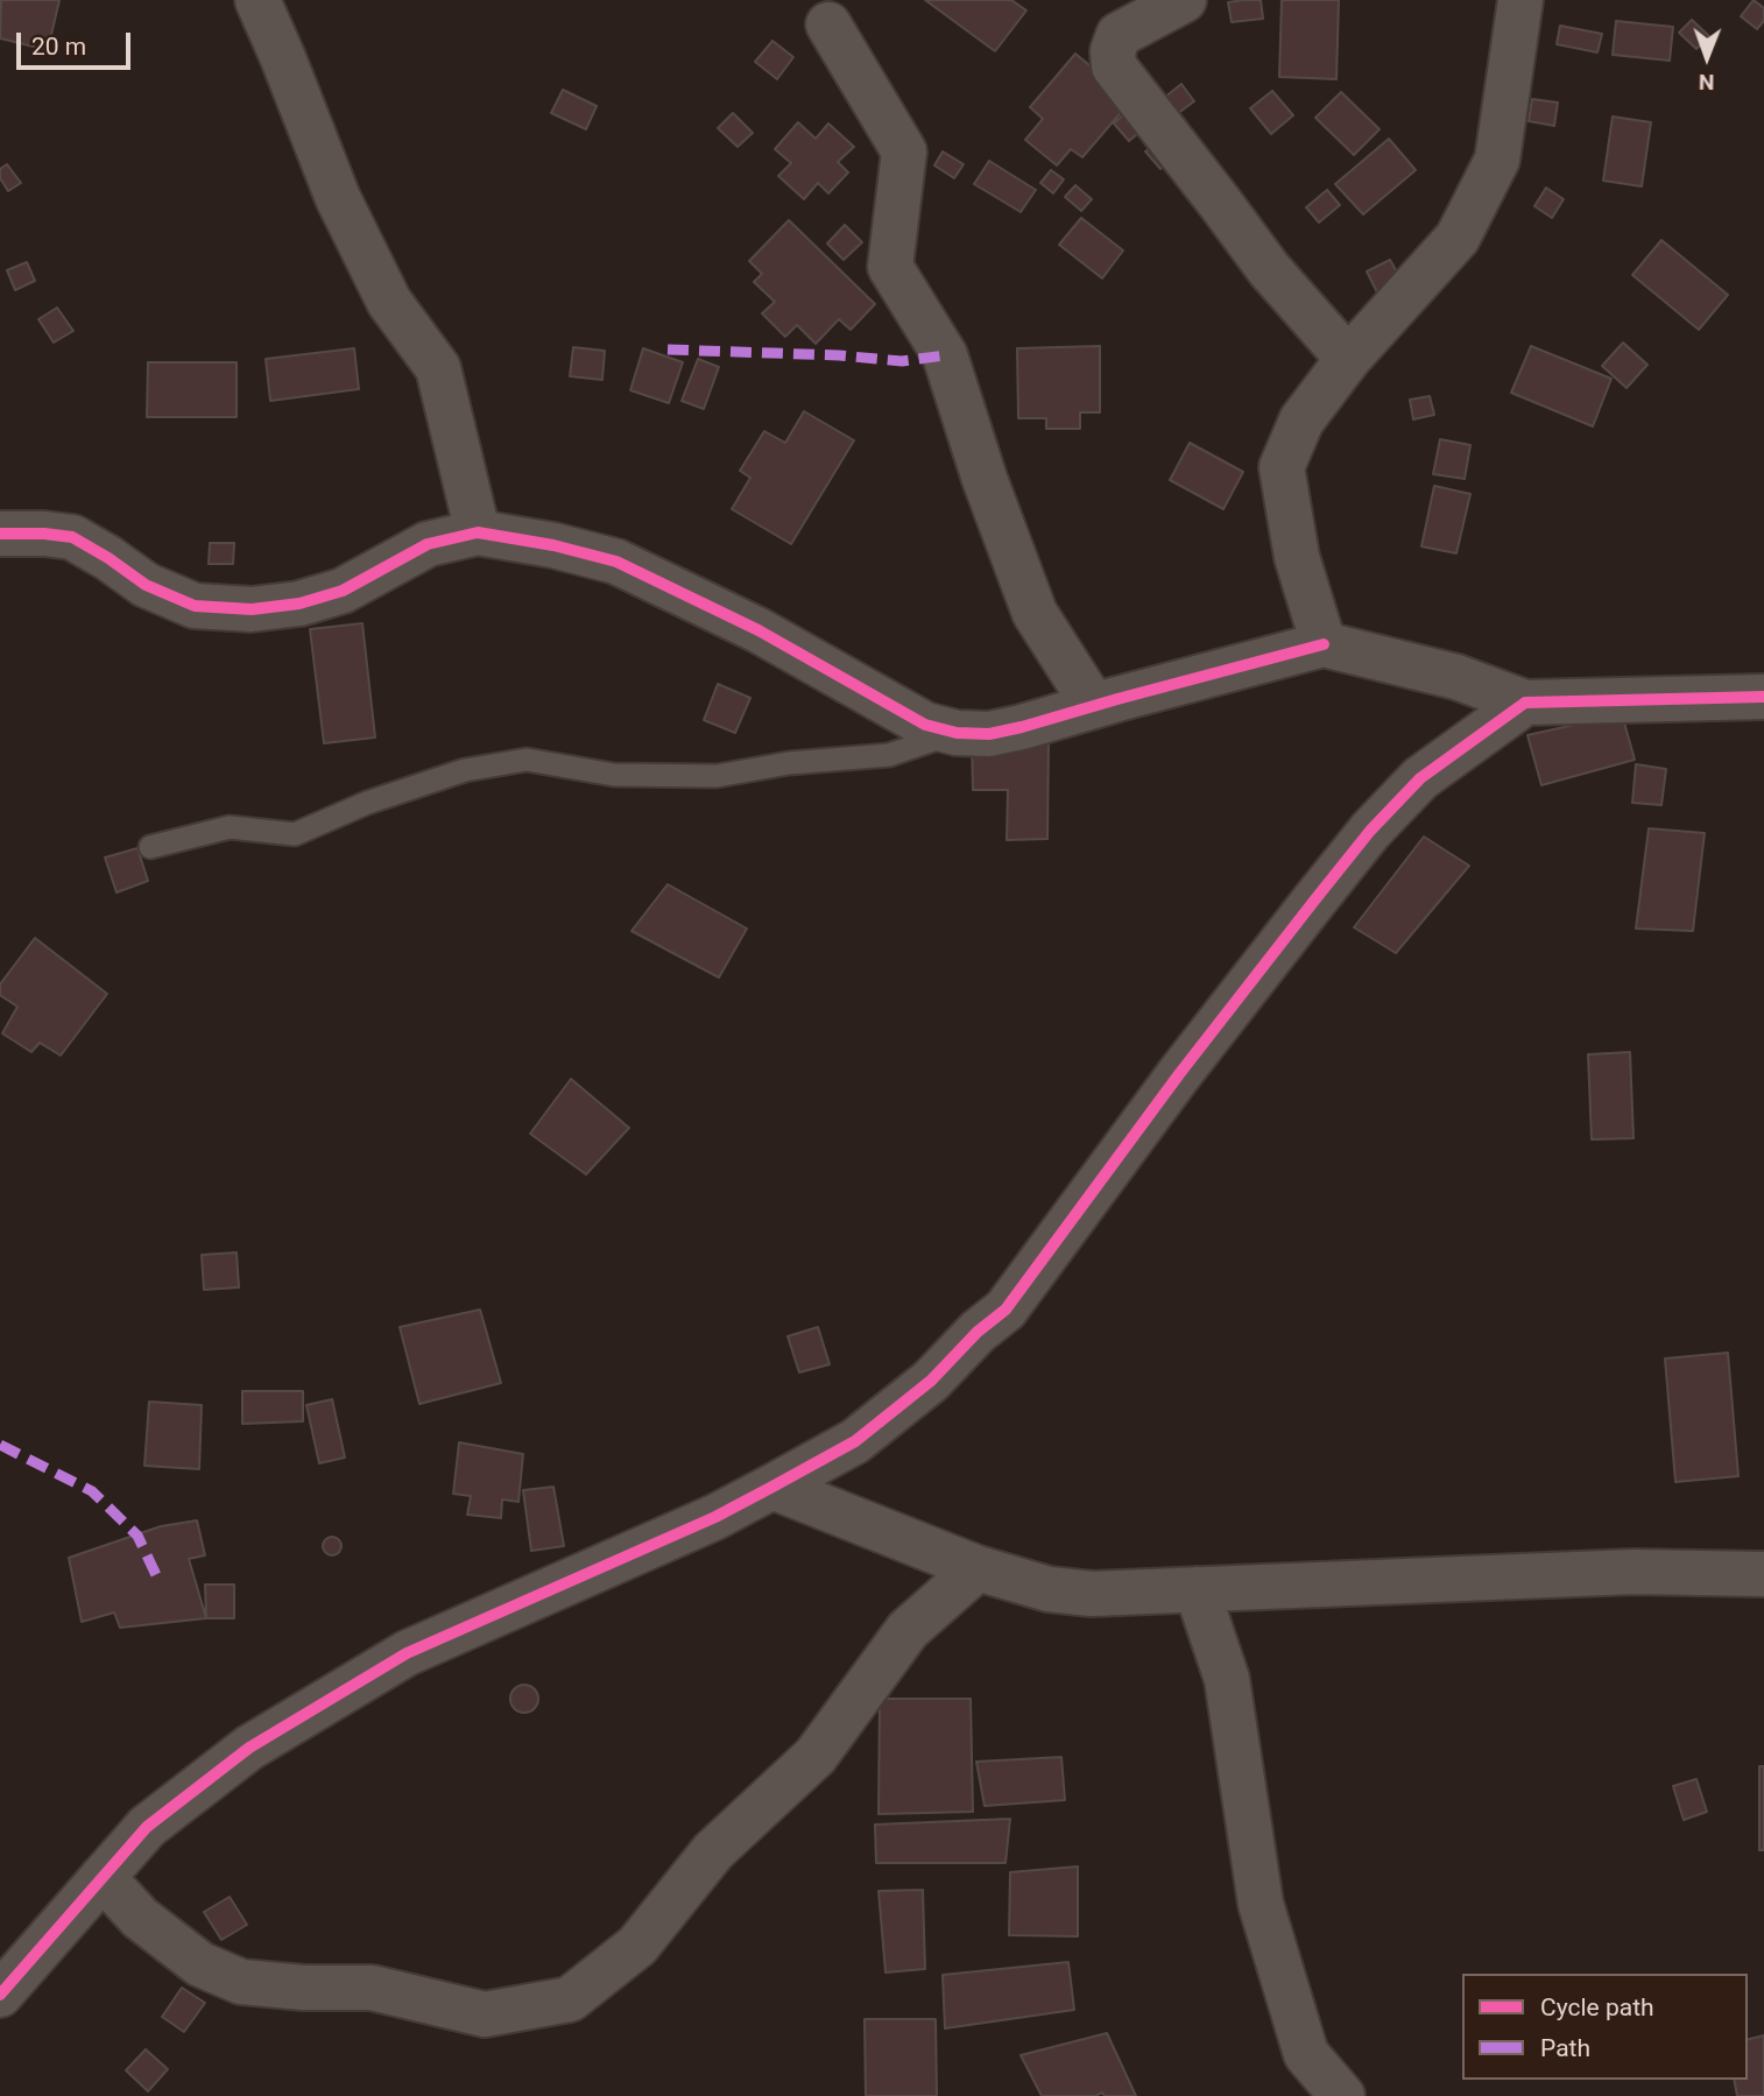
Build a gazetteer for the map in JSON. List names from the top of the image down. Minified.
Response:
{"legend":["Cycle path","Path"],"scale_bar":"20 m","north":"bottom"}
